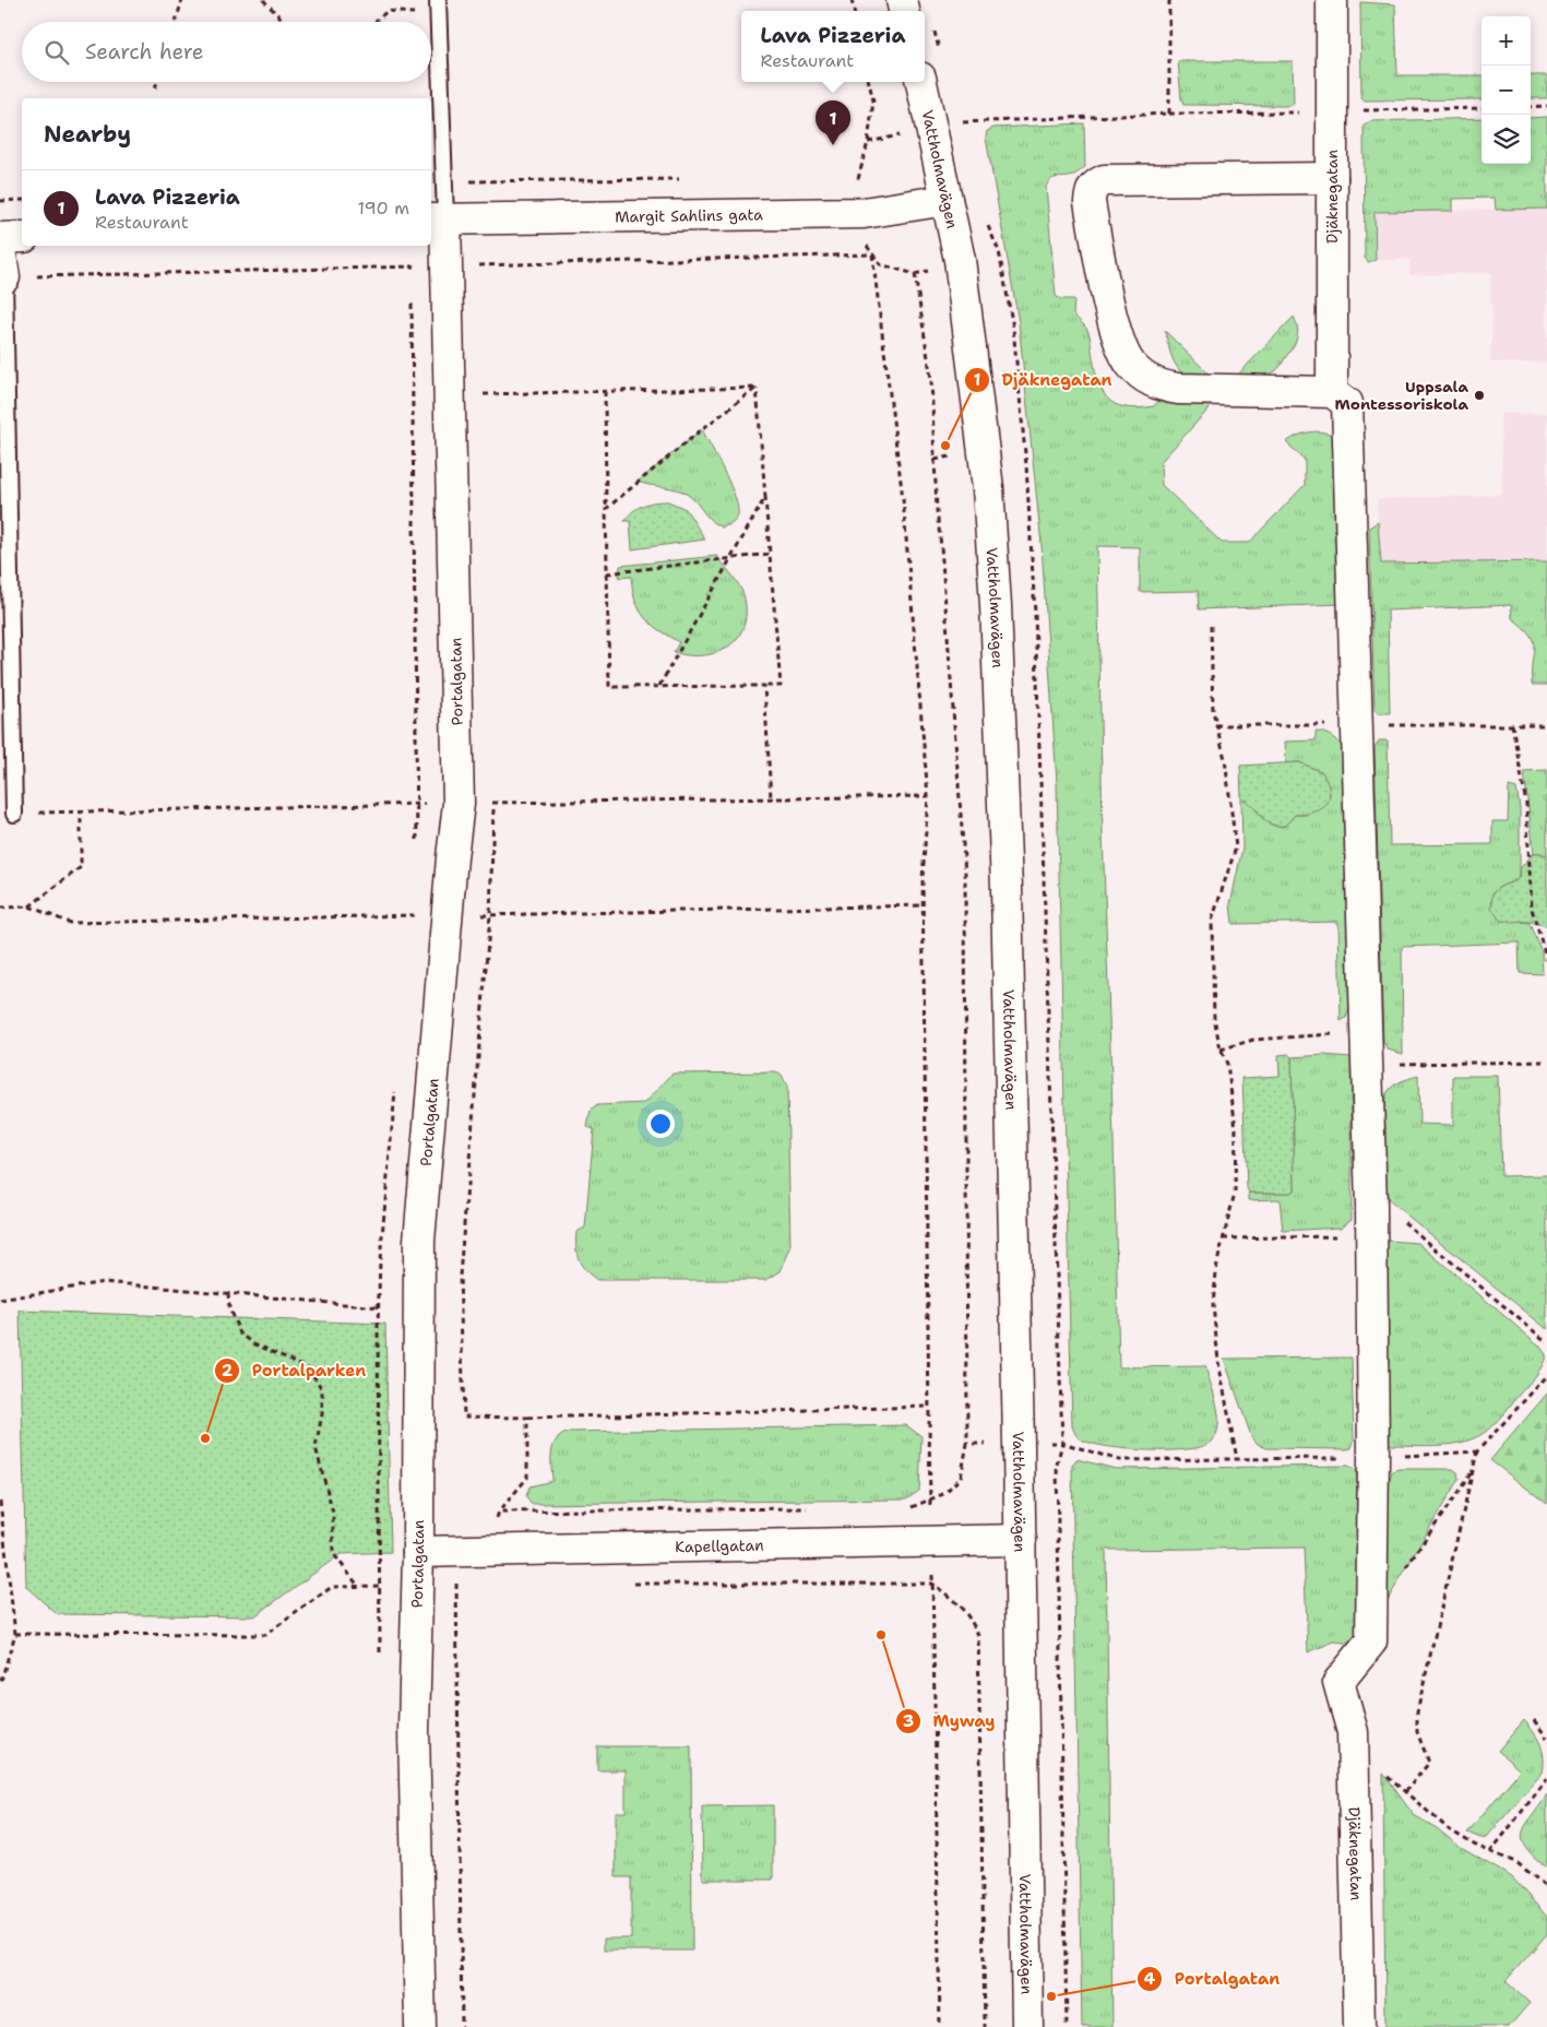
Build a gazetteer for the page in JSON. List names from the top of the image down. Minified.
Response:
{"streets":{"street":["Vattholmavägen","Djäknegatan","Margit Sahlins gata","Portalgatan","Kapellgatan"]},"crossings":[["Vattholmavägen","Margit Sahlins gata"],["Vattholmavägen","Kapellgatan"],["Margit Sahlins gata","Portalgatan"],["Portalgatan","Kapellgatan"]],"places":["Uppsala Montessoriskola","Djäknegatan","Portalparken","Myway","Portalgatan"],"page":{"popup":["Lava Pizzeria","Restaurant"],"map_buttons":["+","−"],"search":"Search here","heading":"Nearby","pins":"1","list":[{"mark":"1","name":"Lava Pizzeria","note":"Restaurant","value":"190 m"}]}}
